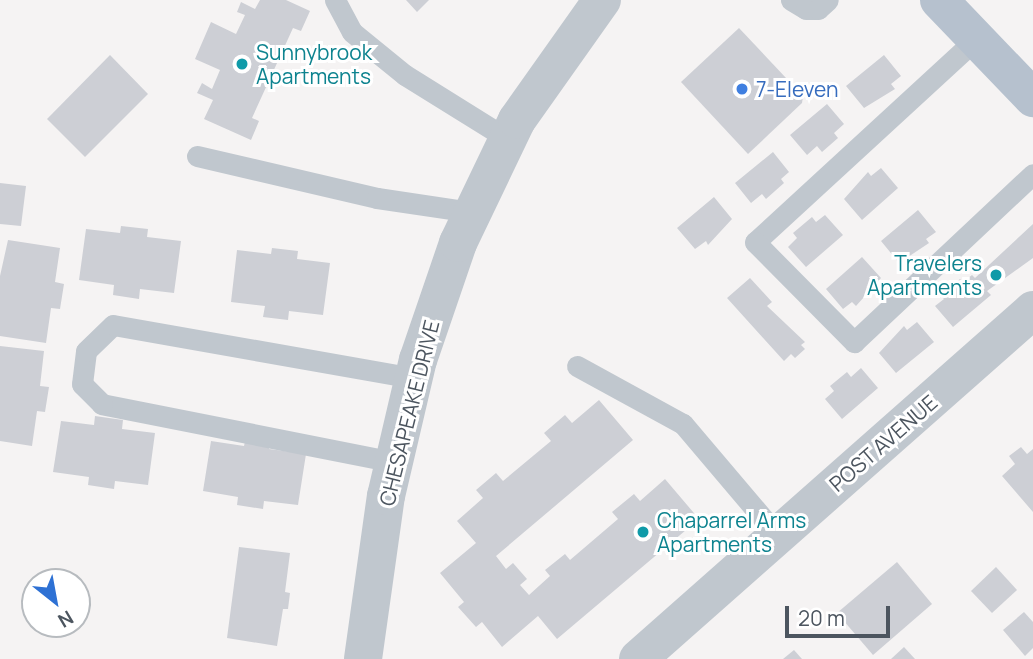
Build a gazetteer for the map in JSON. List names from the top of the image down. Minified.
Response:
{"streets":{"street":["CHESAPEAKE DRIVE","POST AVENUE"]},"places":["Sunnybrook Apartments","7-Eleven","Travelers Apartments","Chaparrel Arms Apartments"],"scale_bar":"20 m","north":"bottom right"}
